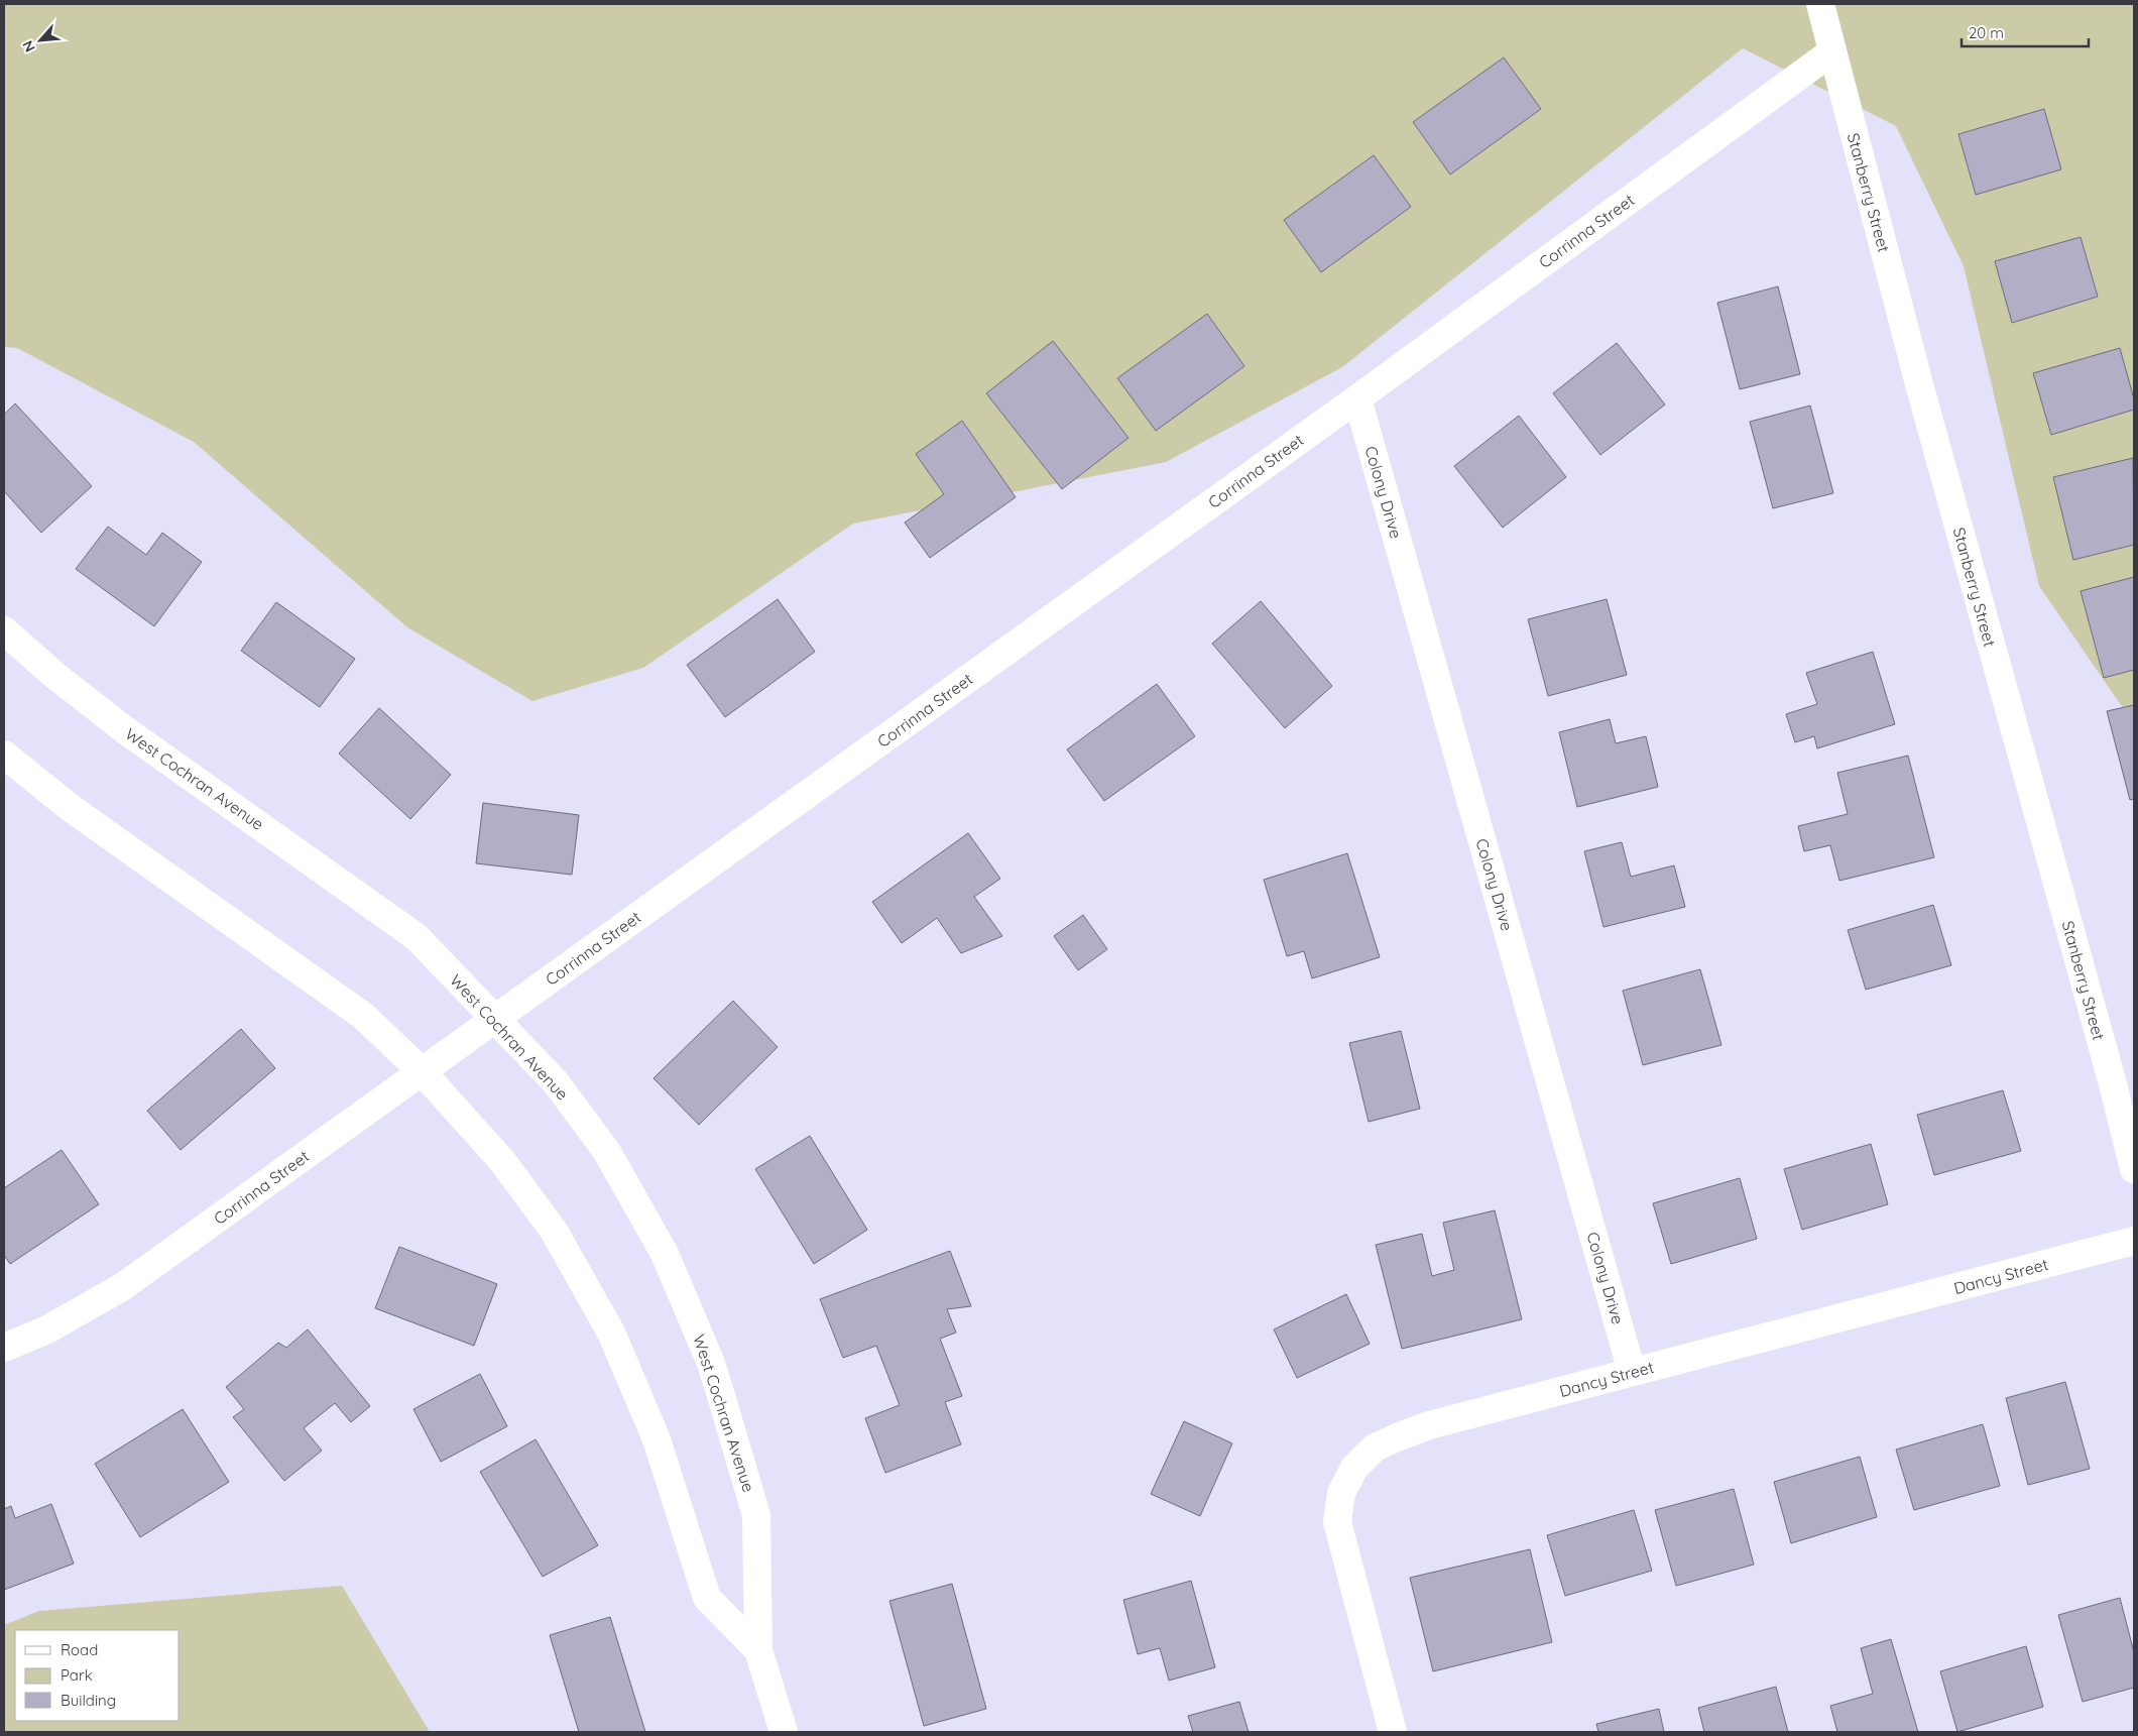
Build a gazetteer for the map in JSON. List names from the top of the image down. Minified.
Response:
{"streets":{"street":["Stanberry Street","Corrinna Street","Colony Drive","West Cochran Avenue","Dancy Street"]},"crossings":[["Stanberry Street","Corrinna Street"],["Corrinna Street","Colony Drive"],["Corrinna Street","West Cochran Avenue"],["Colony Drive","Dancy Street"]],"legend":["Road","Park","Building"],"scale_bar":"20 m","north":"bottom left"}
